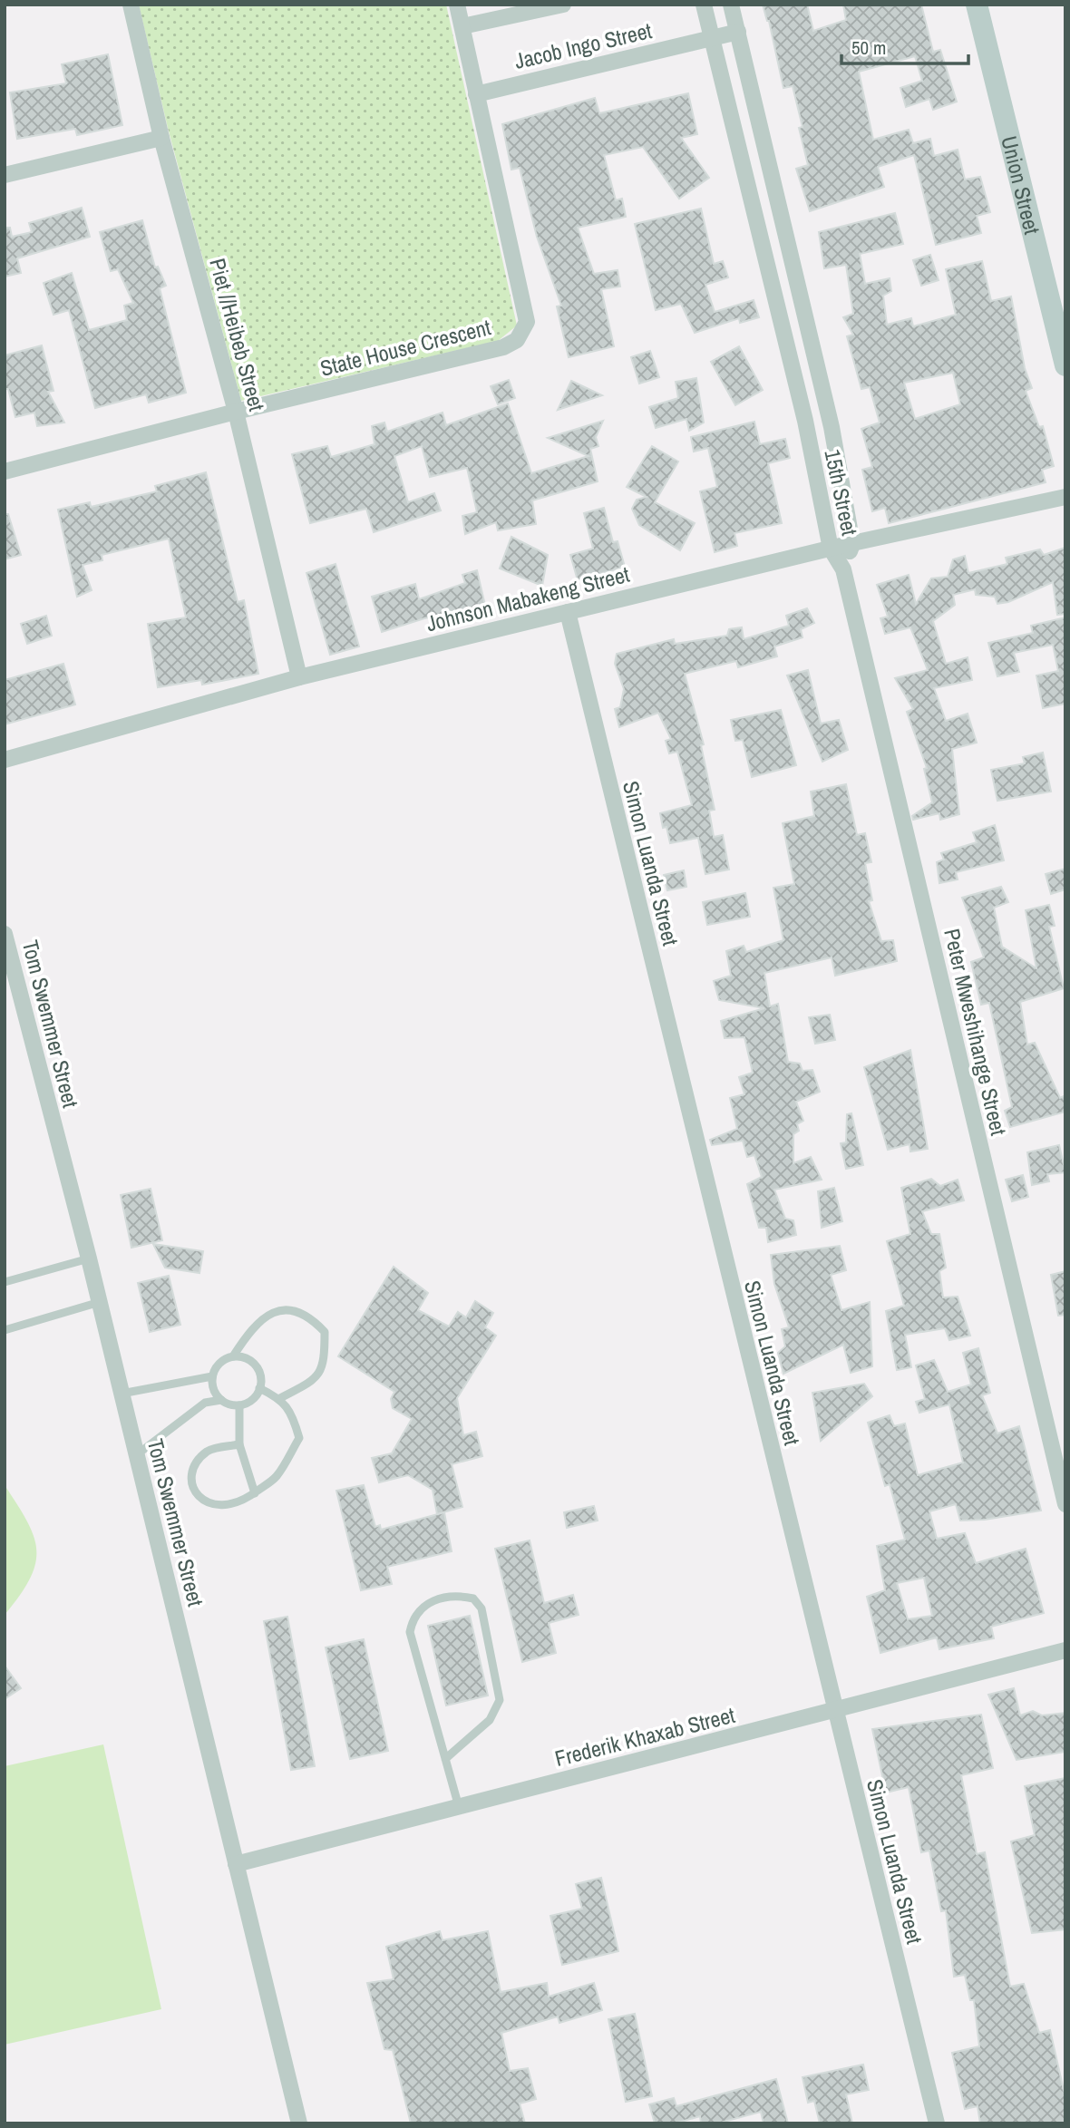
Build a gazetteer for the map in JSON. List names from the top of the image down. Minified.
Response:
{"streets":{"main road":["Union Street"],"street":["Jacob Ingo Street","Piet //Heibeb Street","State House Crescent","15th Street","Johnson Mabakeng Street","Simon Luanda Street","Tom Swemmer Street","Peter Mweshihange Street","Frederik Khaxab Street"]},"crossings":[["Jacob Ingo Street","State House Crescent"],["Jacob Ingo Street","15th Street"],["Piet //Heibeb Street","State House Crescent"],["Piet //Heibeb Street","Johnson Mabakeng Street"],["15th Street","Johnson Mabakeng Street"],["15th Street","Peter Mweshihange Street"],["Johnson Mabakeng Street","Simon Luanda Street"],["Simon Luanda Street","Frederik Khaxab Street"],["Tom Swemmer Street","Frederik Khaxab Street"]],"scale_bar":"50 m"}
